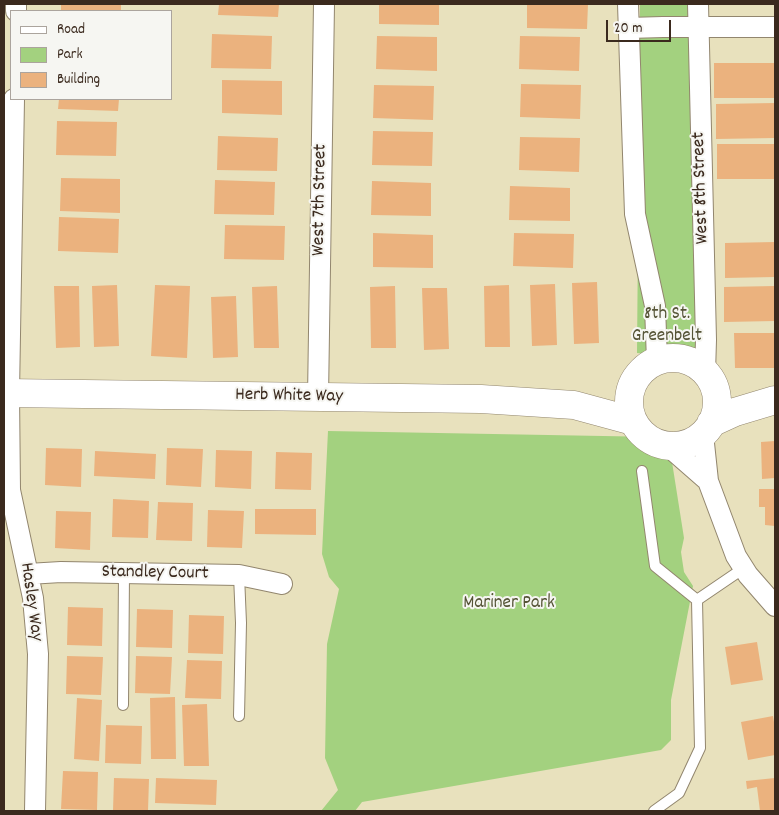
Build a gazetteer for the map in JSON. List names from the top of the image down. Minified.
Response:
{"streets":{"street":["West 8th Street","West 7th Street","Herb White Way","Standley Court","Hasley Way"]},"crossings":[["West 8th Street","Herb White Way"],["West 7th Street","Herb White Way"],["Herb White Way","Hasley Way"],["Standley Court","Hasley Way"]],"parks":["8th St. Greenbelt","Mariner Park"],"legend":["Road","Park","Building"],"scale_bar":"20 m"}
